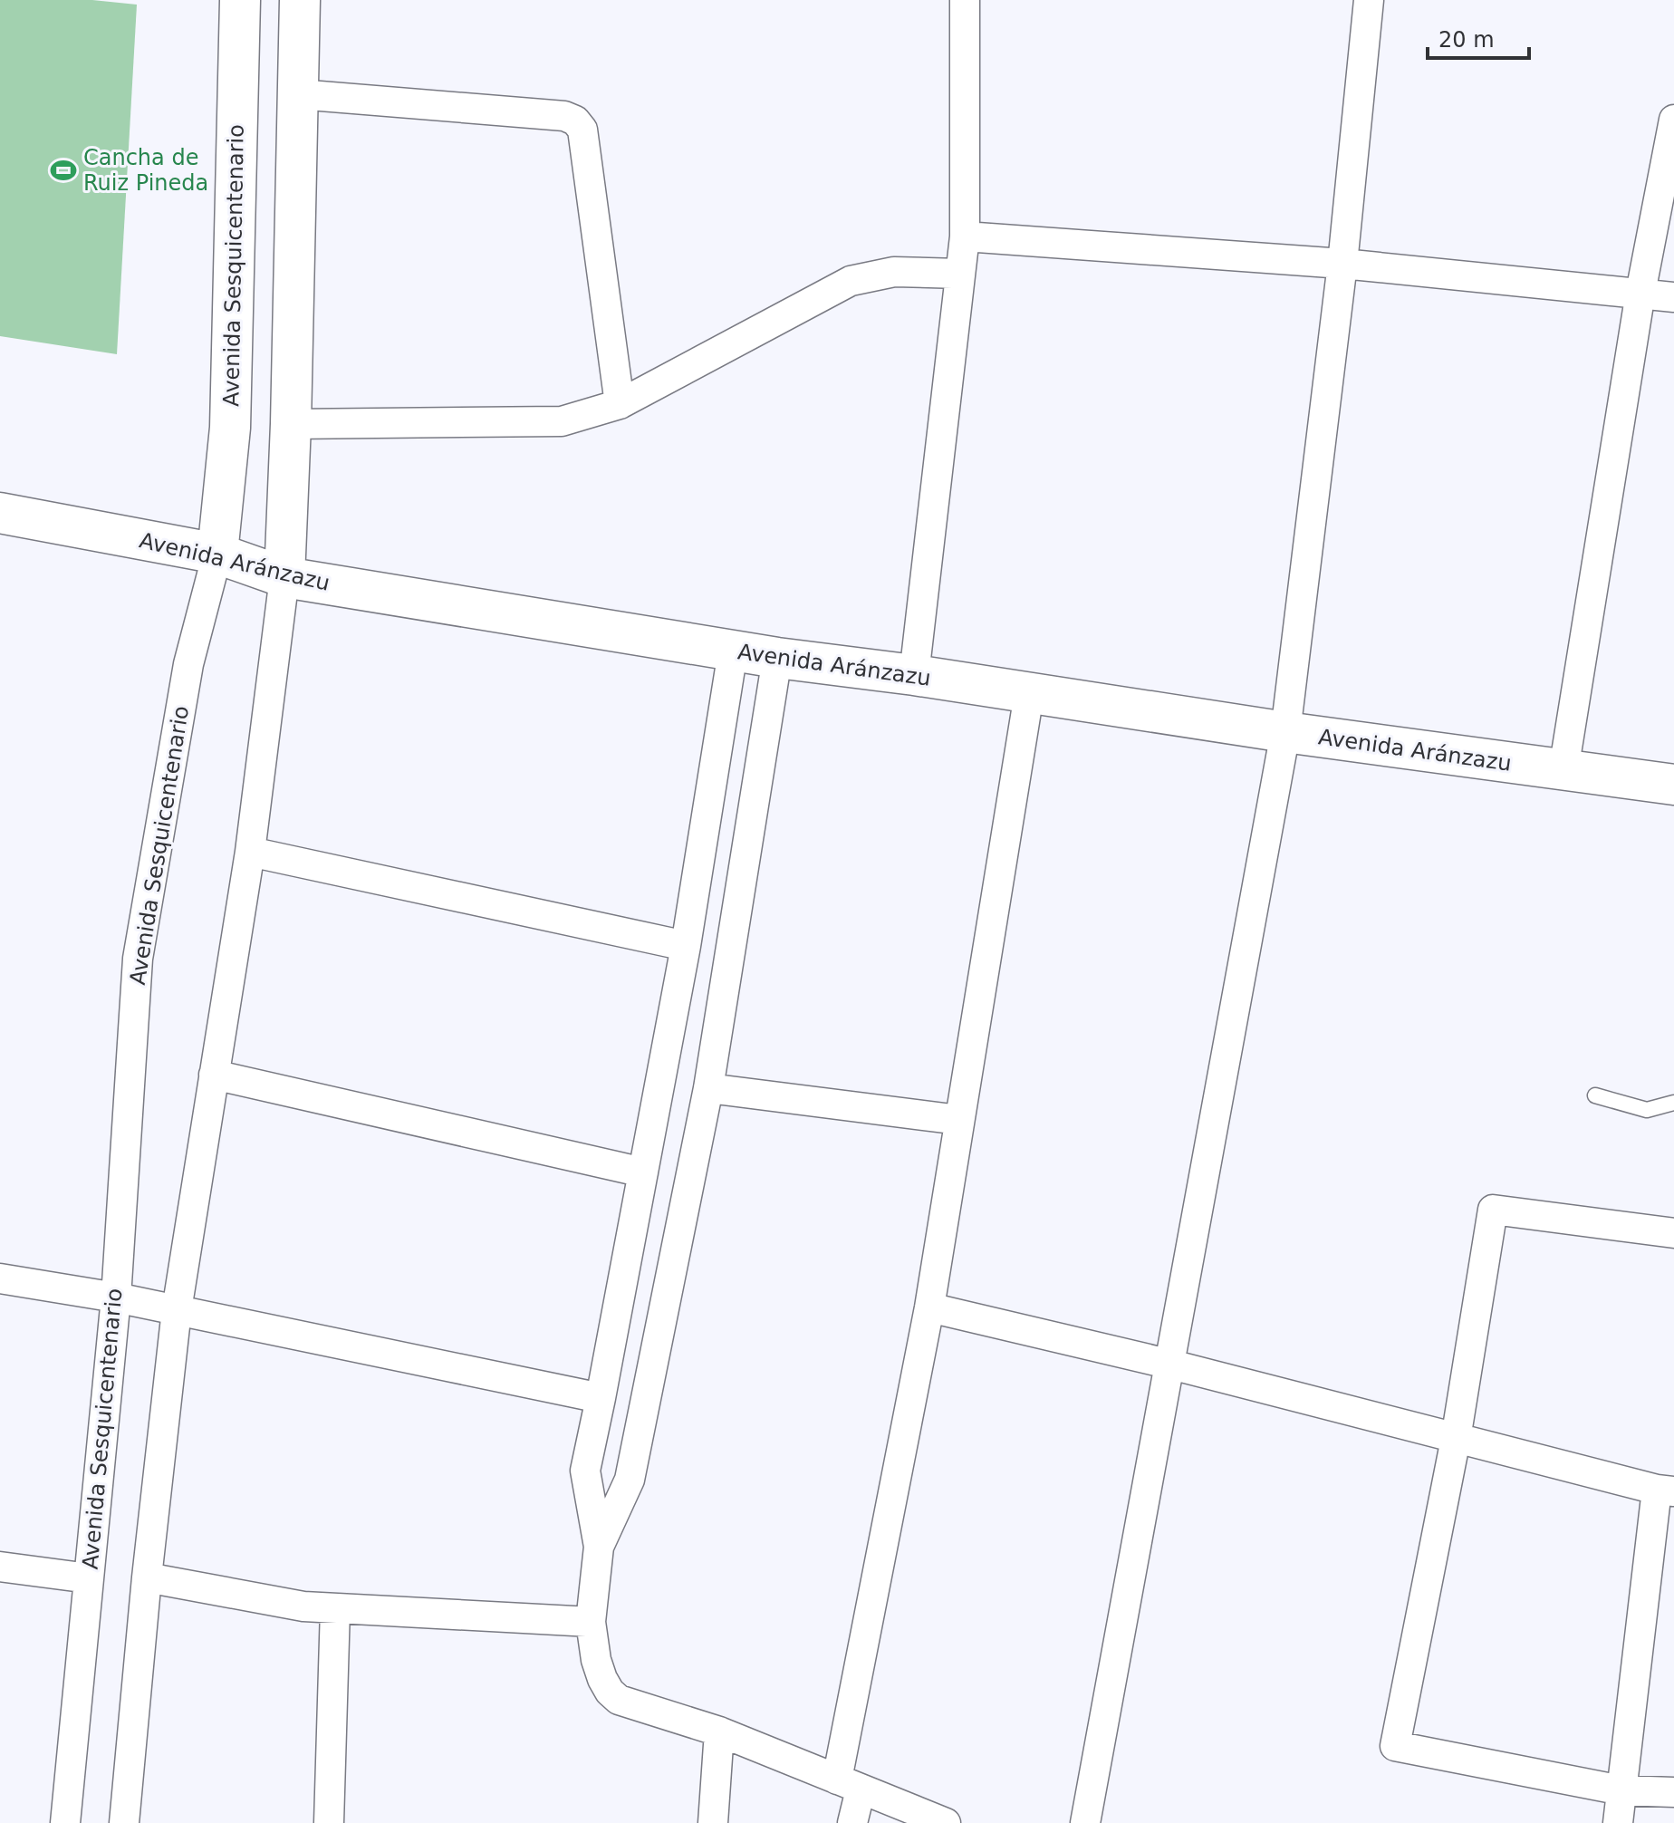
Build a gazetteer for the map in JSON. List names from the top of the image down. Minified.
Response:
{"streets":{"main road":["Avenida Sesquicentenario","Avenida Aránzazu"]},"crossings":[["Avenida Sesquicentenario","Avenida Aránzazu"]],"places":{"sports":["Cancha de Ruiz Pineda"]},"scale_bar":"20 m"}
